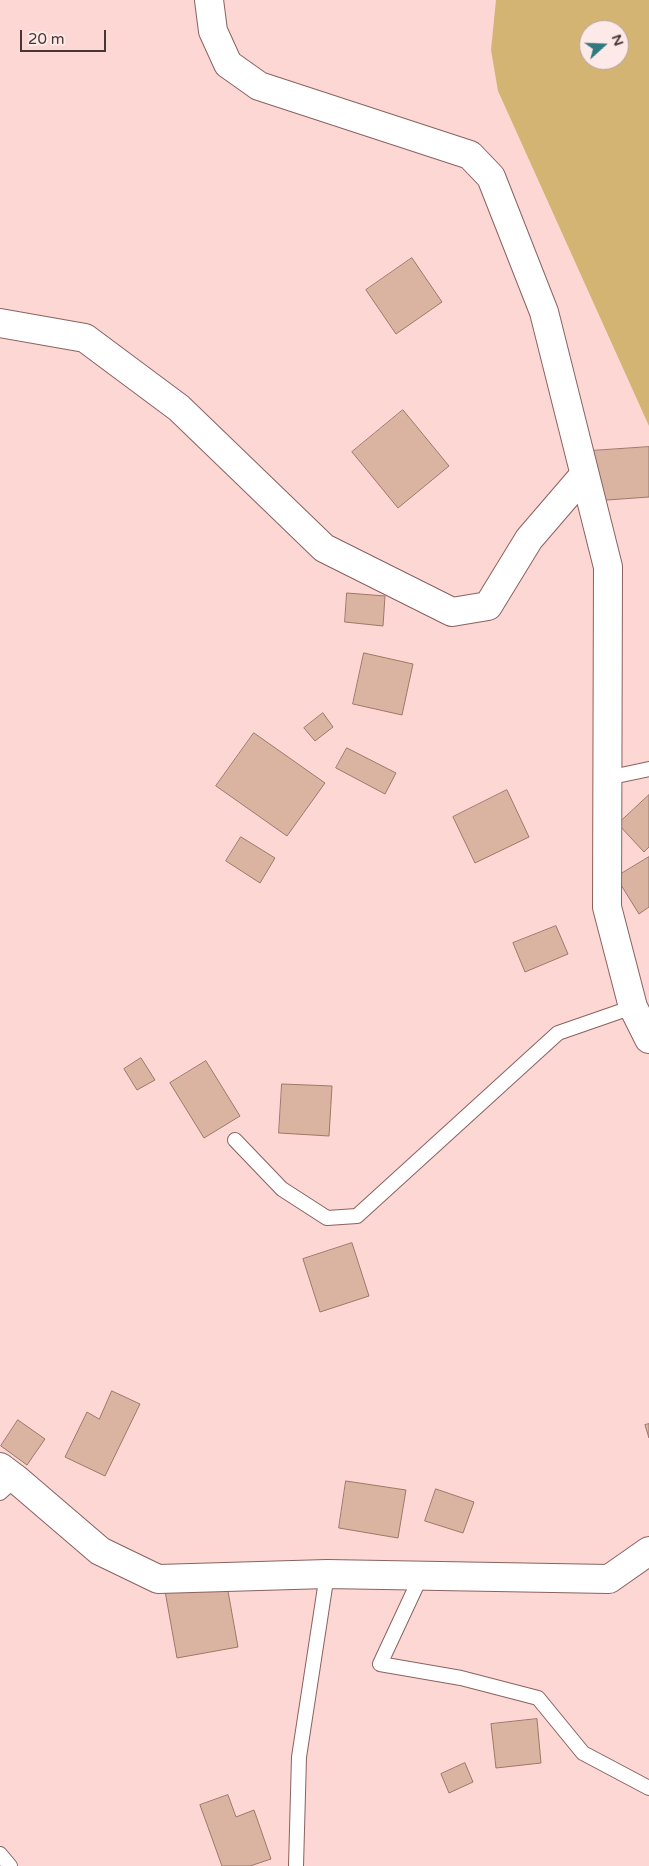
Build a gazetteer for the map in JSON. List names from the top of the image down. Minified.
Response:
{"scale_bar":"20 m","north":"right"}
